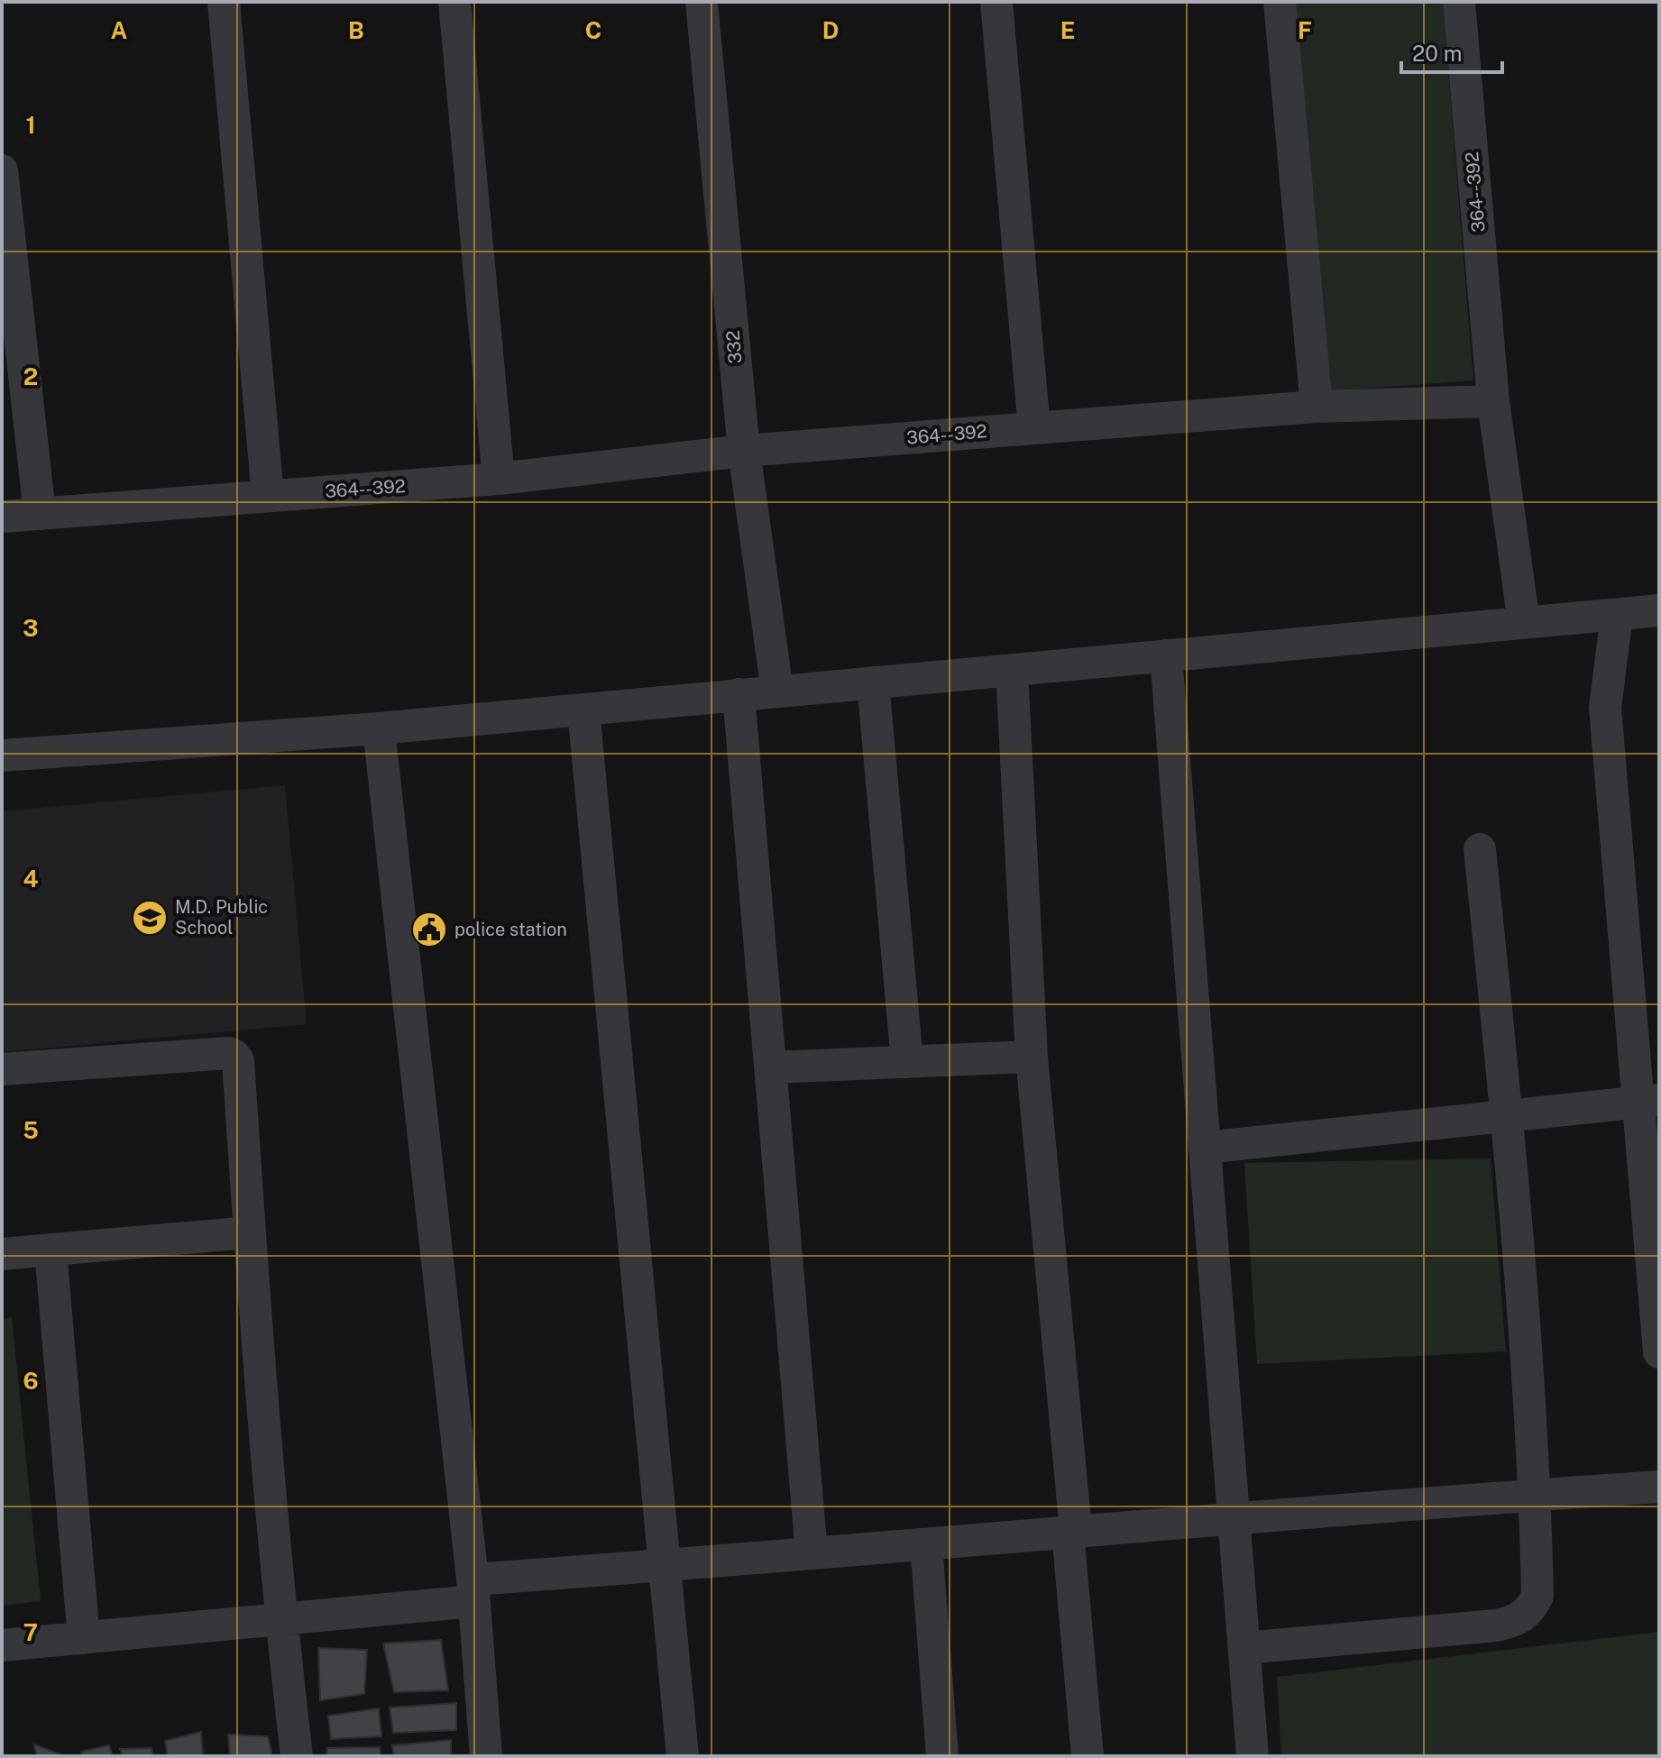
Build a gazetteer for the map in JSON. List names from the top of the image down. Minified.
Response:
{"streets":{"street":["364--392","332"]},"crossings":[["364--392","332"]],"places":{"school or university":["M.D. Public School"],"public building":["police station"]},"scale_bar":"20 m","grid":{"columns":["A","B","C","D","E","F"],"rows":["1","2","3","4","5","6","7"]}}
